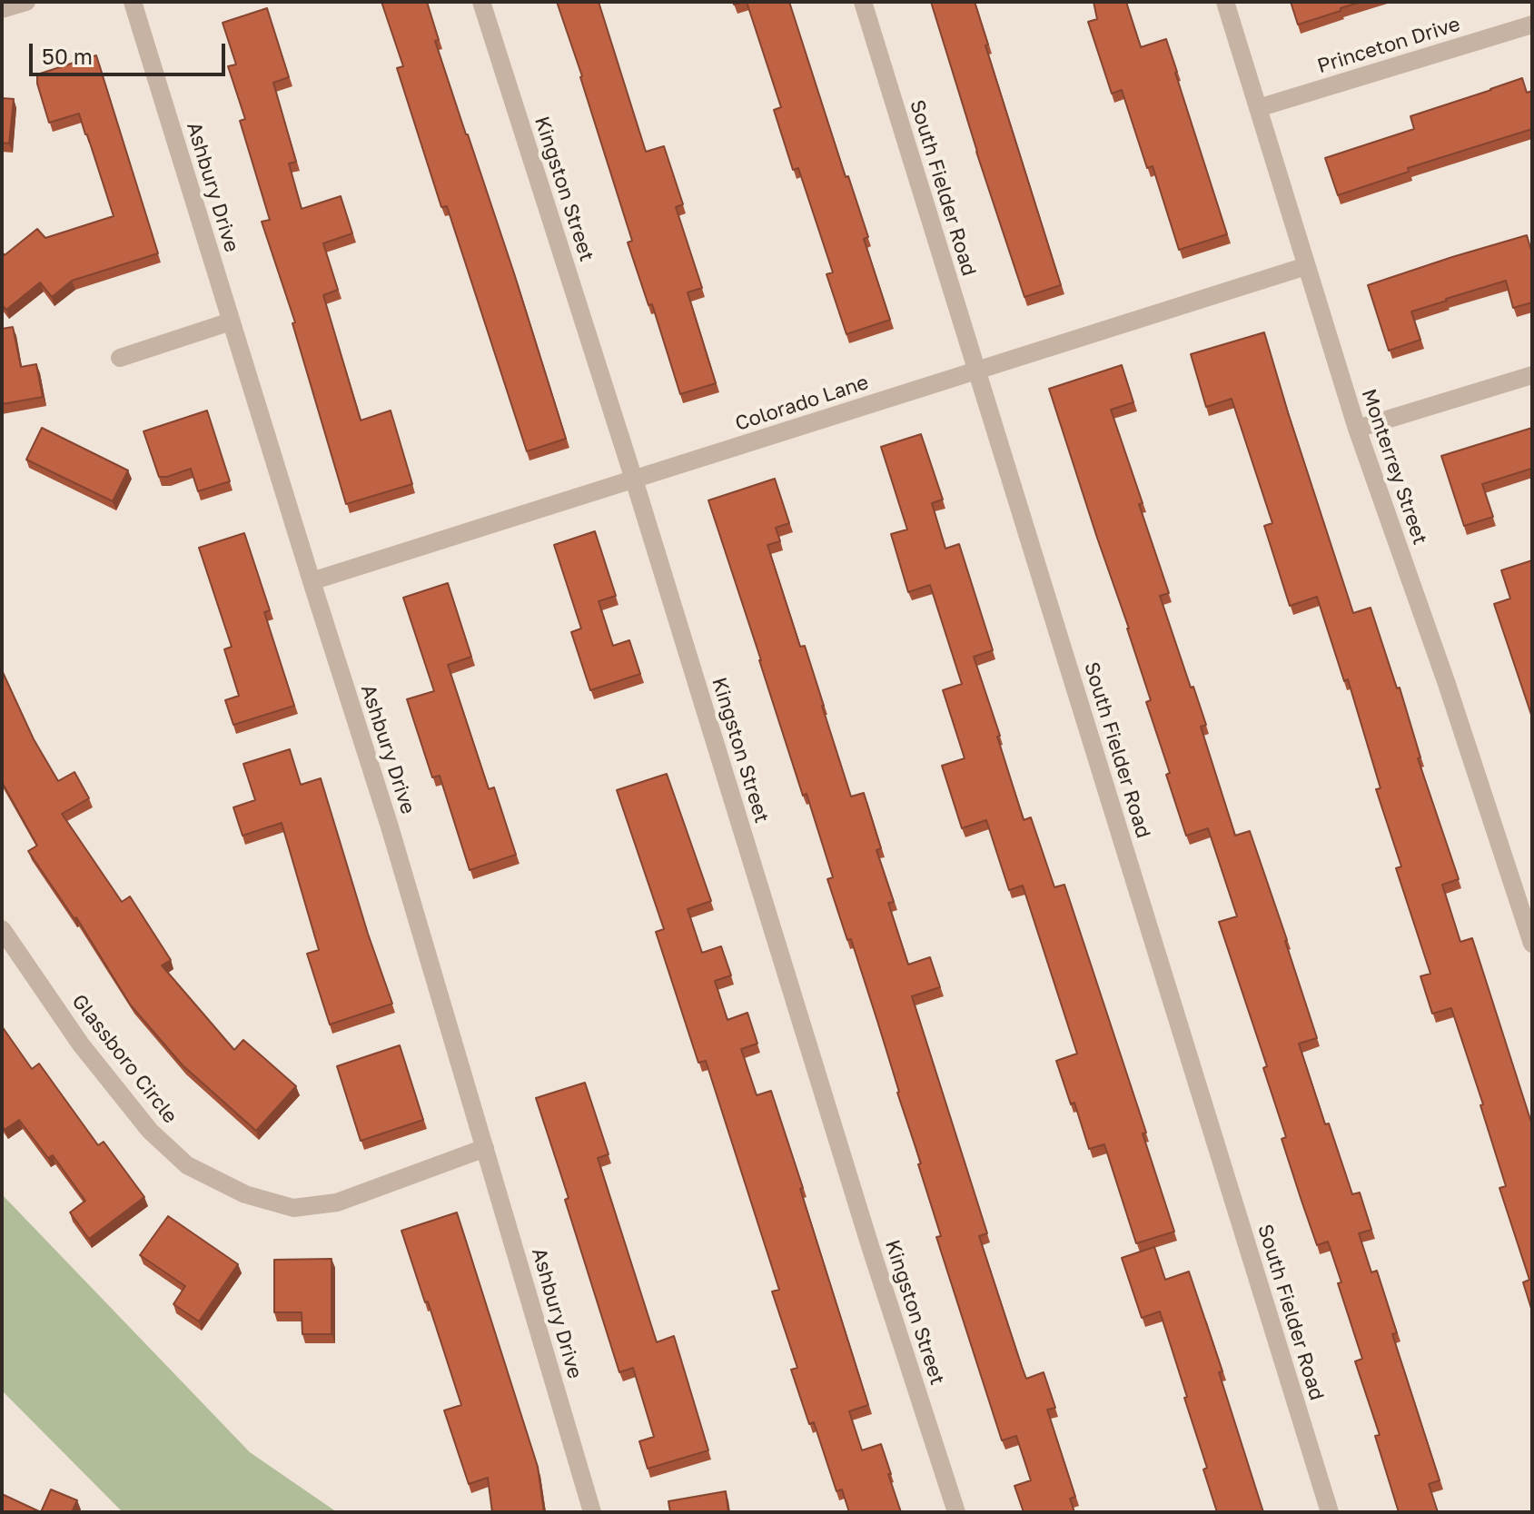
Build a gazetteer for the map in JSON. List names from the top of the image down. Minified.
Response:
{"streets":{"street":["Princeton Drive","Ashbury Drive","South Fielder Road","Kingston Street","Colorado Lane","Monterrey Street","Glassboro Circle"]},"crossings":[["Princeton Drive","Monterrey Street"],["Ashbury Drive","Colorado Lane"],["Ashbury Drive","Glassboro Circle"],["South Fielder Road","Colorado Lane"],["Kingston Street","Colorado Lane"],["Colorado Lane","Monterrey Street"]],"scale_bar":"50 m"}
